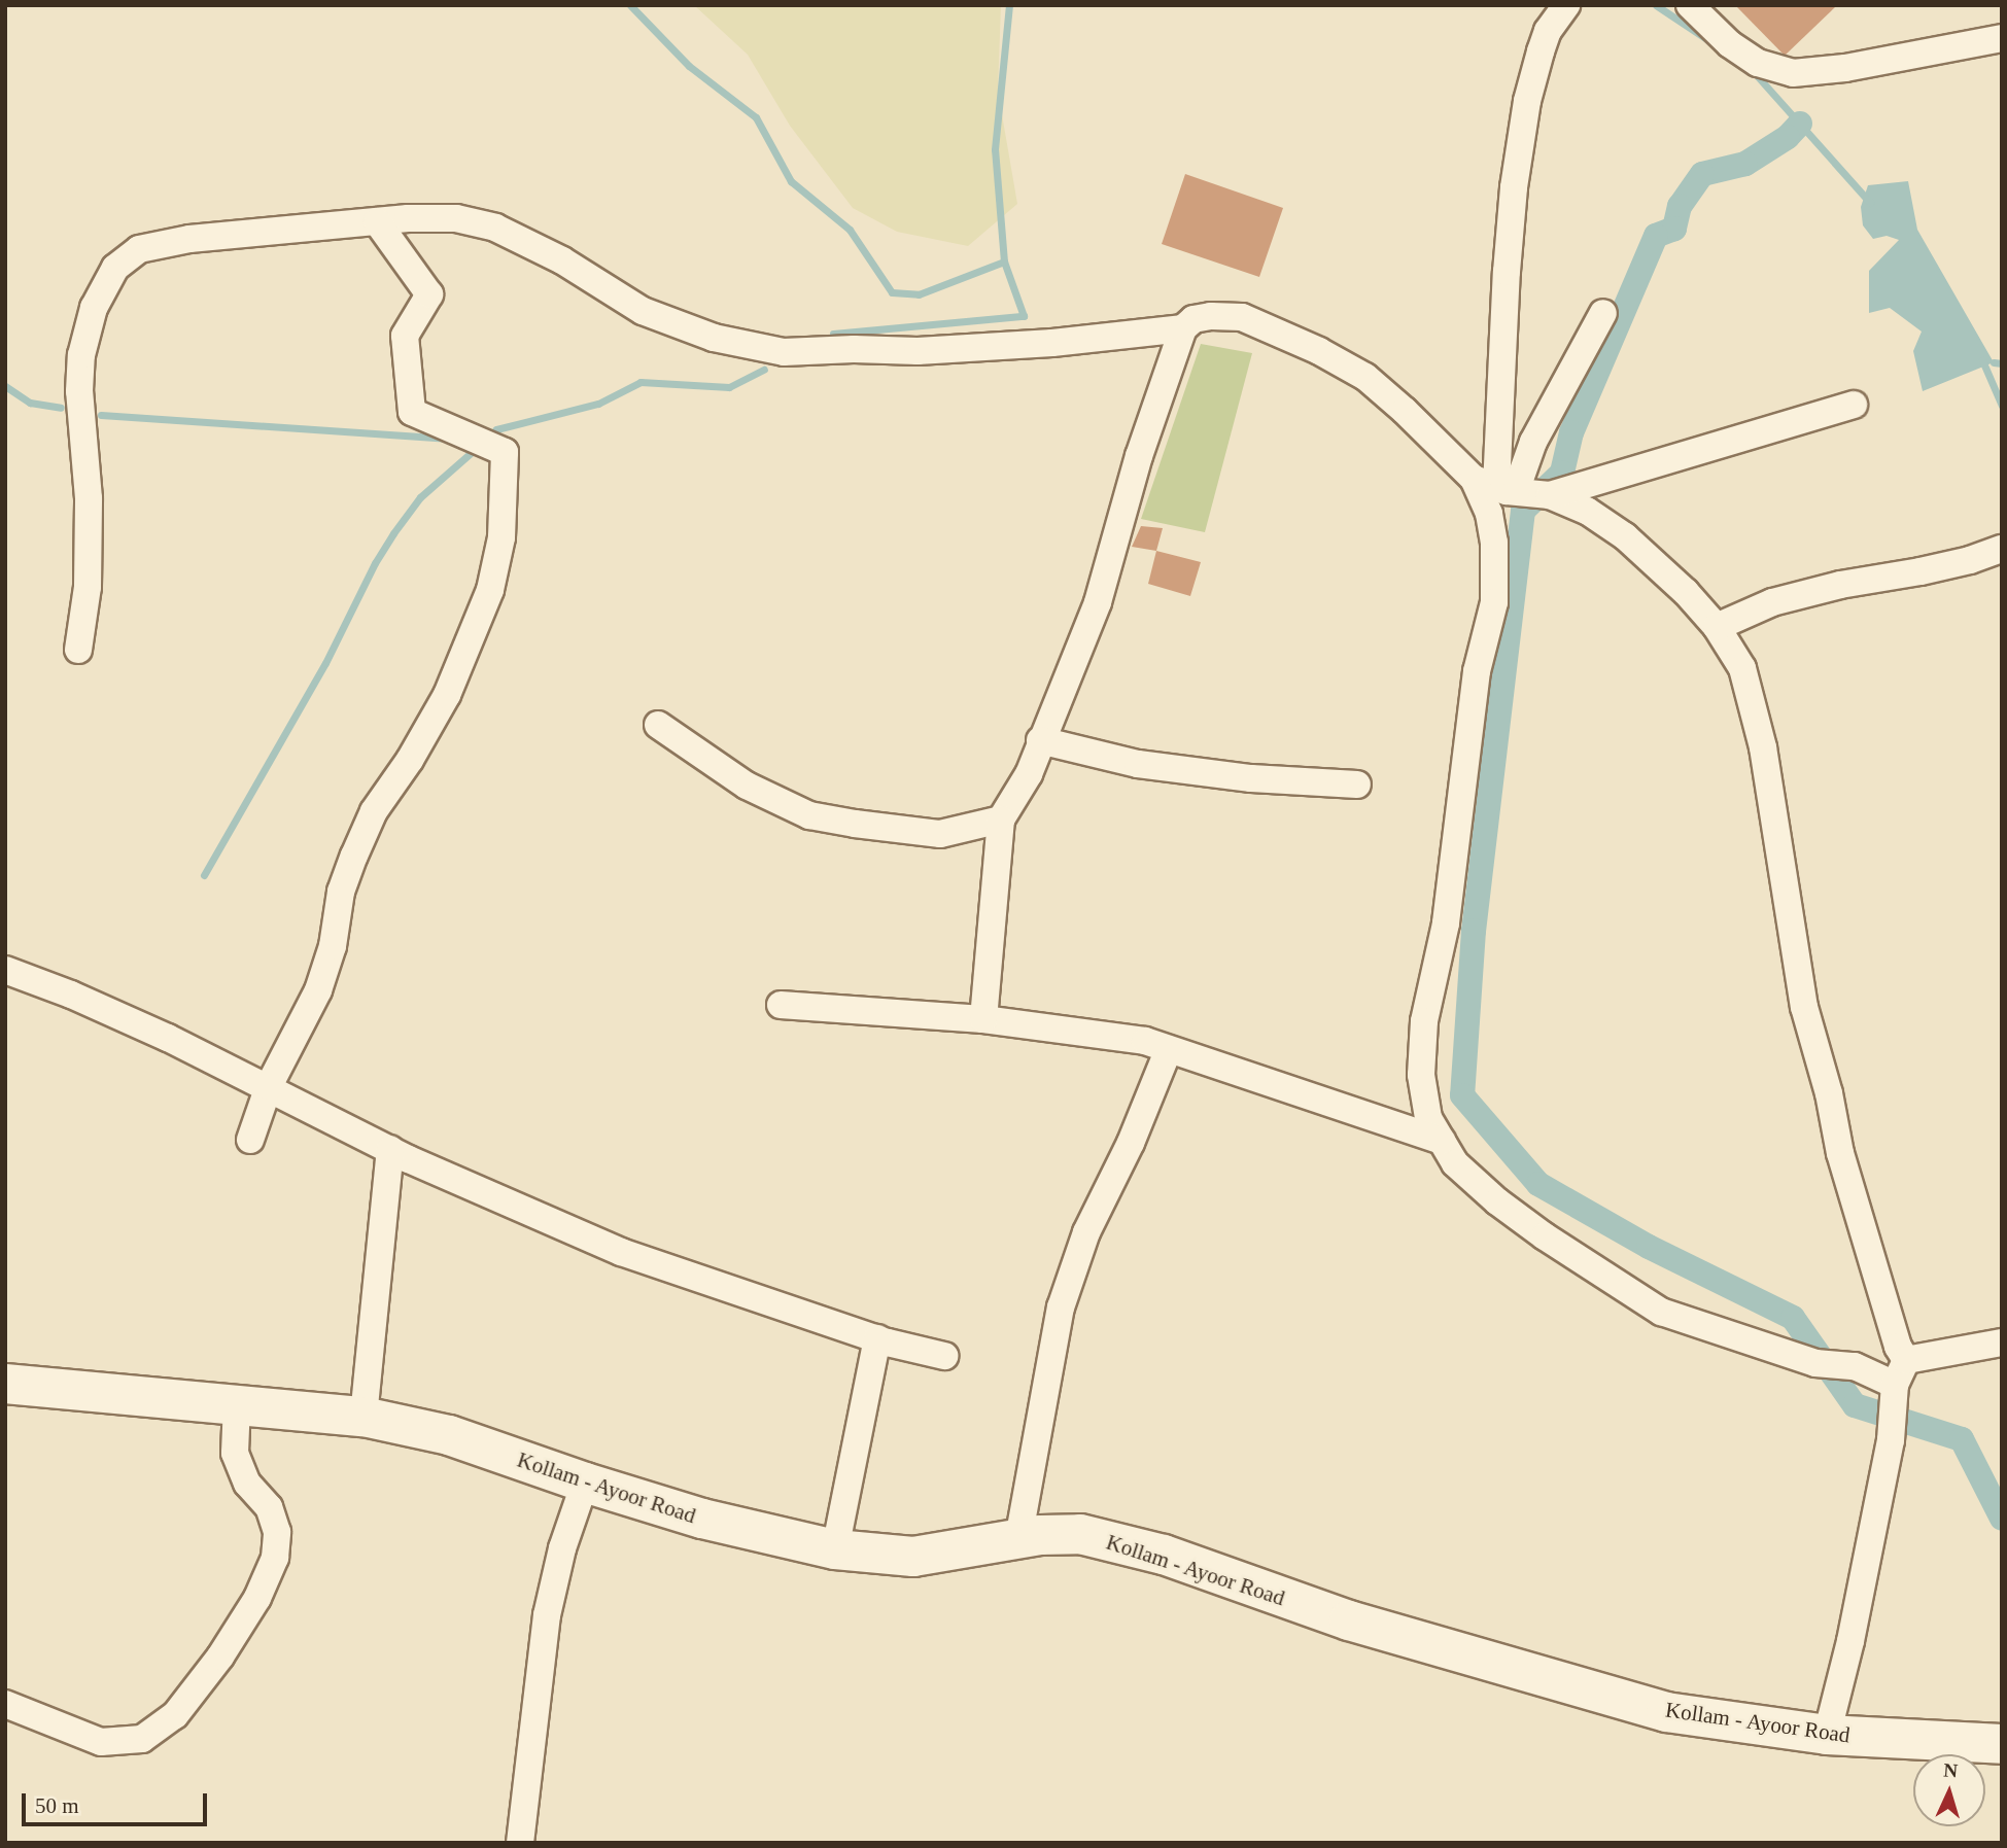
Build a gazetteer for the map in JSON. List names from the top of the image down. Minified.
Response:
{"streets":{"main road":["Kollam - Ayoor Road"]},"scale_bar":"50 m","north":"top"}
